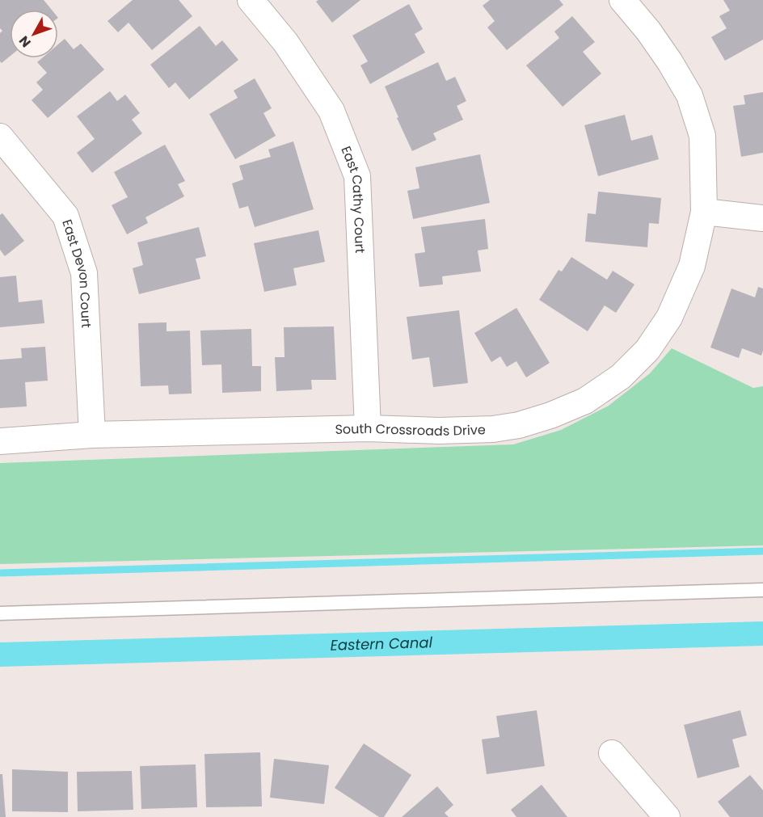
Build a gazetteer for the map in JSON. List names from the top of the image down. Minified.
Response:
{"streets":{"street":["East Cathy Court","East Devon Court","South Crossroads Drive"]},"crossings":[["East Cathy Court","South Crossroads Drive"],["East Devon Court","South Crossroads Drive"]],"water":["Eastern Canal"],"north":"bottom left"}
